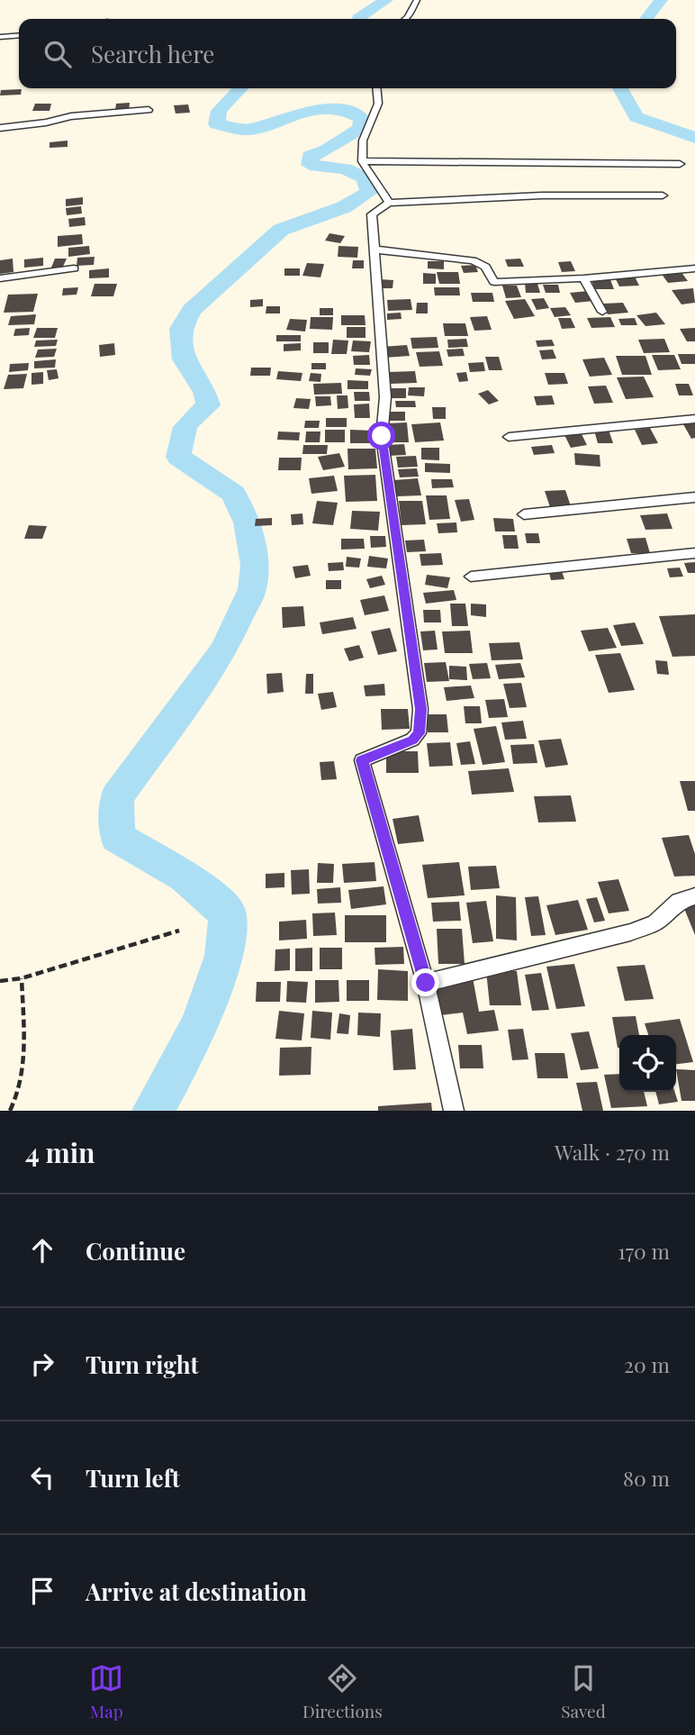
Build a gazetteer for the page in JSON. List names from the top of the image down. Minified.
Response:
{"page":{"search":"Search here","heading":["4 min","Walk · 270 m"],"list":[["Continue","170 m"],["Turn right","20 m"],["Turn left","80 m"],"Arrive at destination"],"nav":["Map","Directions","Saved"]}}
